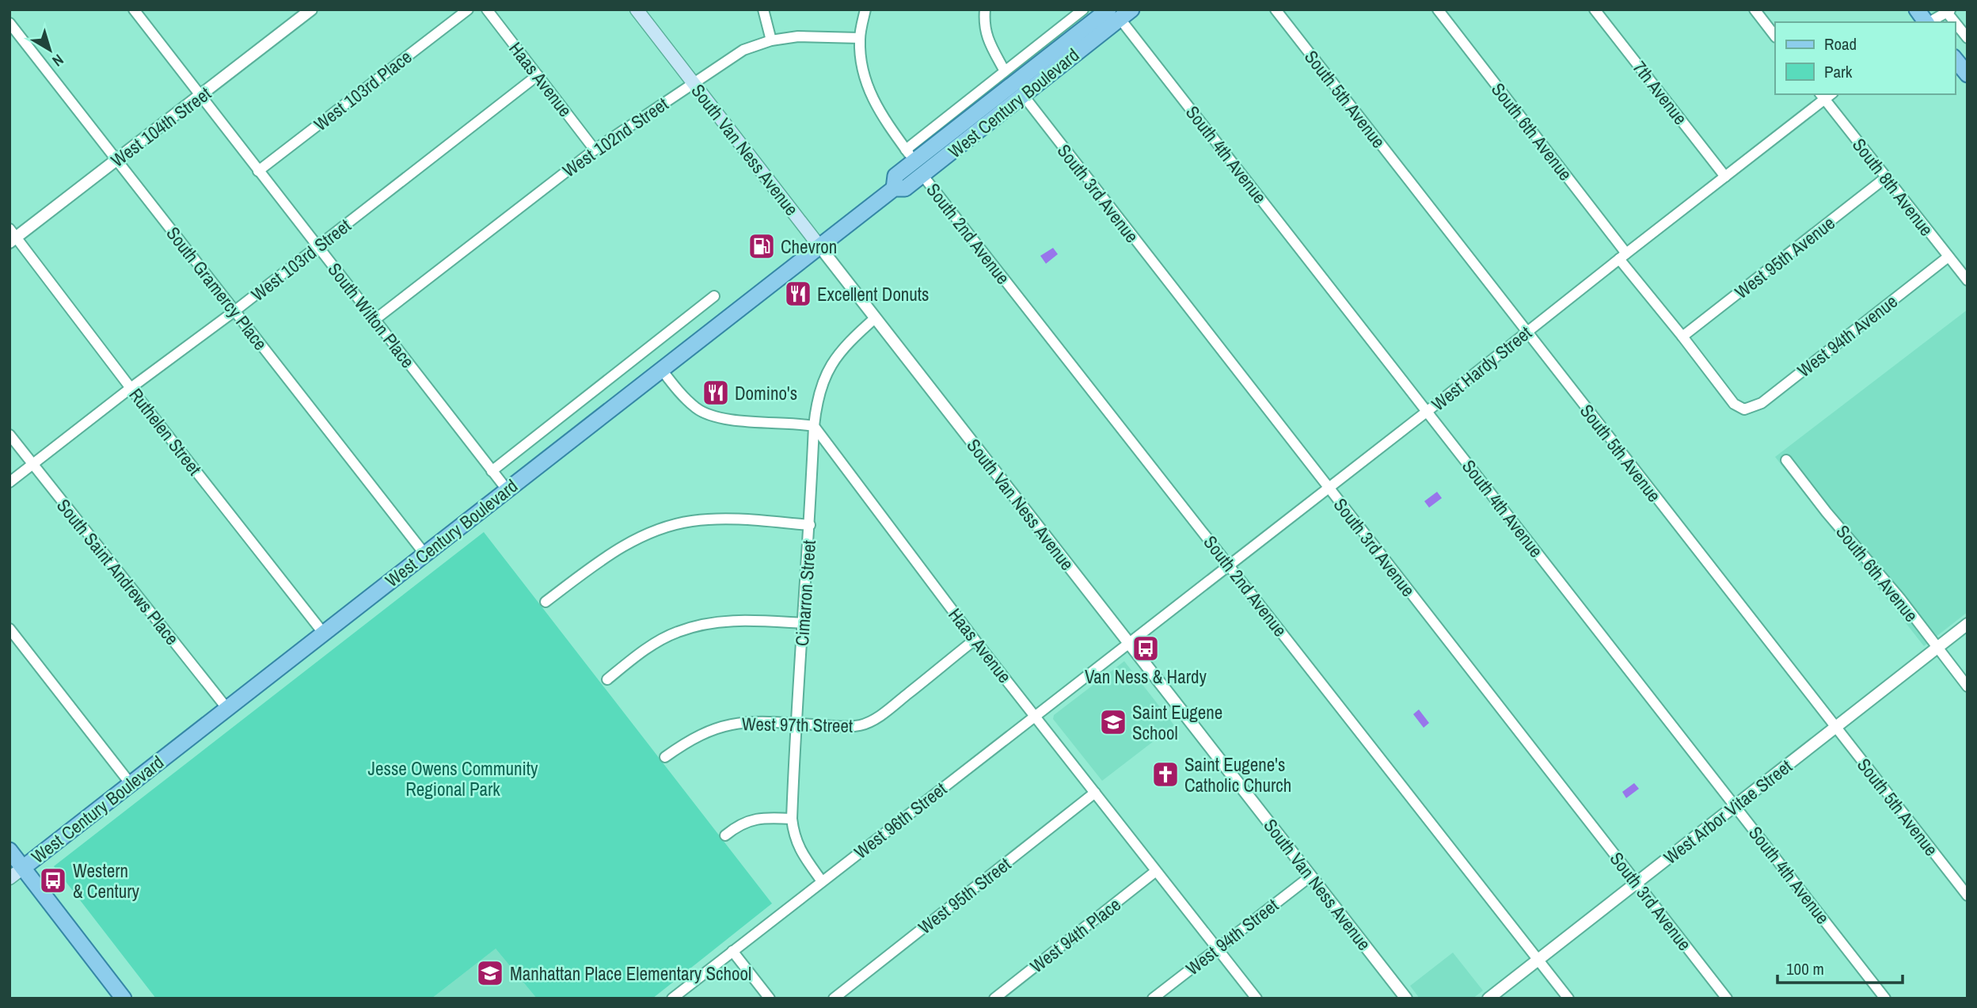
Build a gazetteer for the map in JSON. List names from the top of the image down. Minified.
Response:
{"streets":{"main road":["West Century Boulevard","South Van Ness Avenue"],"street":["Haas Avenue","West 103rd Place","7th Avenue","South 5th Avenue","West 104th Street","South 6th Avenue","West 102nd Street","South 4th Avenue","South 8th Avenue","South 3rd Avenue","South 2nd Avenue","West 95th Avenue","West 103rd Street","South Gramercy Place","South Wilton Place","West 94th Avenue","West Hardy Street","Ruthelen Street","South Saint Andrews Place","Cimarron Street","West 97th Street","West Arbor Vitae Street","West 96th Street","West 95th Street","West 94th Place","West 94th Street"]},"crossings":[["Haas Avenue","West 102nd Street"],["Haas Avenue","West 103rd Street"],["Haas Avenue","Cimarron Street"],["Haas Avenue","West 97th Street"],["Haas Avenue","West 96th Street"],["Haas Avenue","West 95th Street"],["Haas Avenue","West 94th Place"],["Haas Avenue","West 94th Street"],["West 103rd Place","South Wilton Place"],["7th Avenue","West Hardy Street"],["South 5th Avenue","West Hardy Street"],["South 5th Avenue","West Arbor Vitae Street"],["West Century Boulevard","South Van Ness Avenue"],["West Century Boulevard","South 4th Avenue"],["West Century Boulevard","South 3rd Avenue"],["West Century Boulevard","South 2nd Avenue"],["West Century Boulevard","South Gramercy Place"],["West Century Boulevard","South Wilton Place"],["West Century Boulevard","Ruthelen Street"],["West Century Boulevard","South Saint Andrews Place"],["West 104th Street","South Gramercy Place"],["West 104th Street","South Wilton Place"],["West 104th Street","Ruthelen Street"],["South 6th Avenue","West 95th Avenue"],["South 6th Avenue","West 94th Avenue"],["South 6th Avenue","West Hardy Street"],["South 6th Avenue","West Arbor Vitae Street"],["West 102nd Street","South Van Ness Avenue"],["West 102nd Street","South Wilton Place"],["South Van Ness Avenue","West Hardy Street"],["South Van Ness Avenue","Cimarron Street"],["South Van Ness Avenue","West 96th Street"],["South Van Ness Avenue","West 94th Street"],["South 4th Avenue","West Hardy Street"],["South 4th Avenue","West Arbor Vitae Street"],["South 8th Avenue","West 95th Avenue"],["South 8th Avenue","West 94th Avenue"],["South 8th Avenue","West Hardy Street"],["South 3rd Avenue","West Hardy Street"],["South 3rd Avenue","West Arbor Vitae Street"],["South 2nd Avenue","West Hardy Street"],["South 2nd Avenue","West Arbor Vitae Street"],["West 103rd Street","South Gramercy Place"],["West 103rd Street","South Wilton Place"],["West 103rd Street","Ruthelen Street"],["West 103rd Street","South Saint Andrews Place"],["West Hardy Street","West 96th Street"],["Cimarron Street","West 97th Street"],["Cimarron Street","West 96th Street"]],"parks":["Jesse Owens Community Regional Park"],"places":{"fuel station":["Chevron"],"restaurant":["Excellent Donuts","Domino's"],"bus stop":["Van Ness & Hardy","Western & Century"],"school or university":["Saint Eugene School","Manhattan Place Elementary School"],"church":["Saint Eugene's Catholic Church"]},"legend":["Road","Park"],"scale_bar":"100 m","north":"bottom right"}
